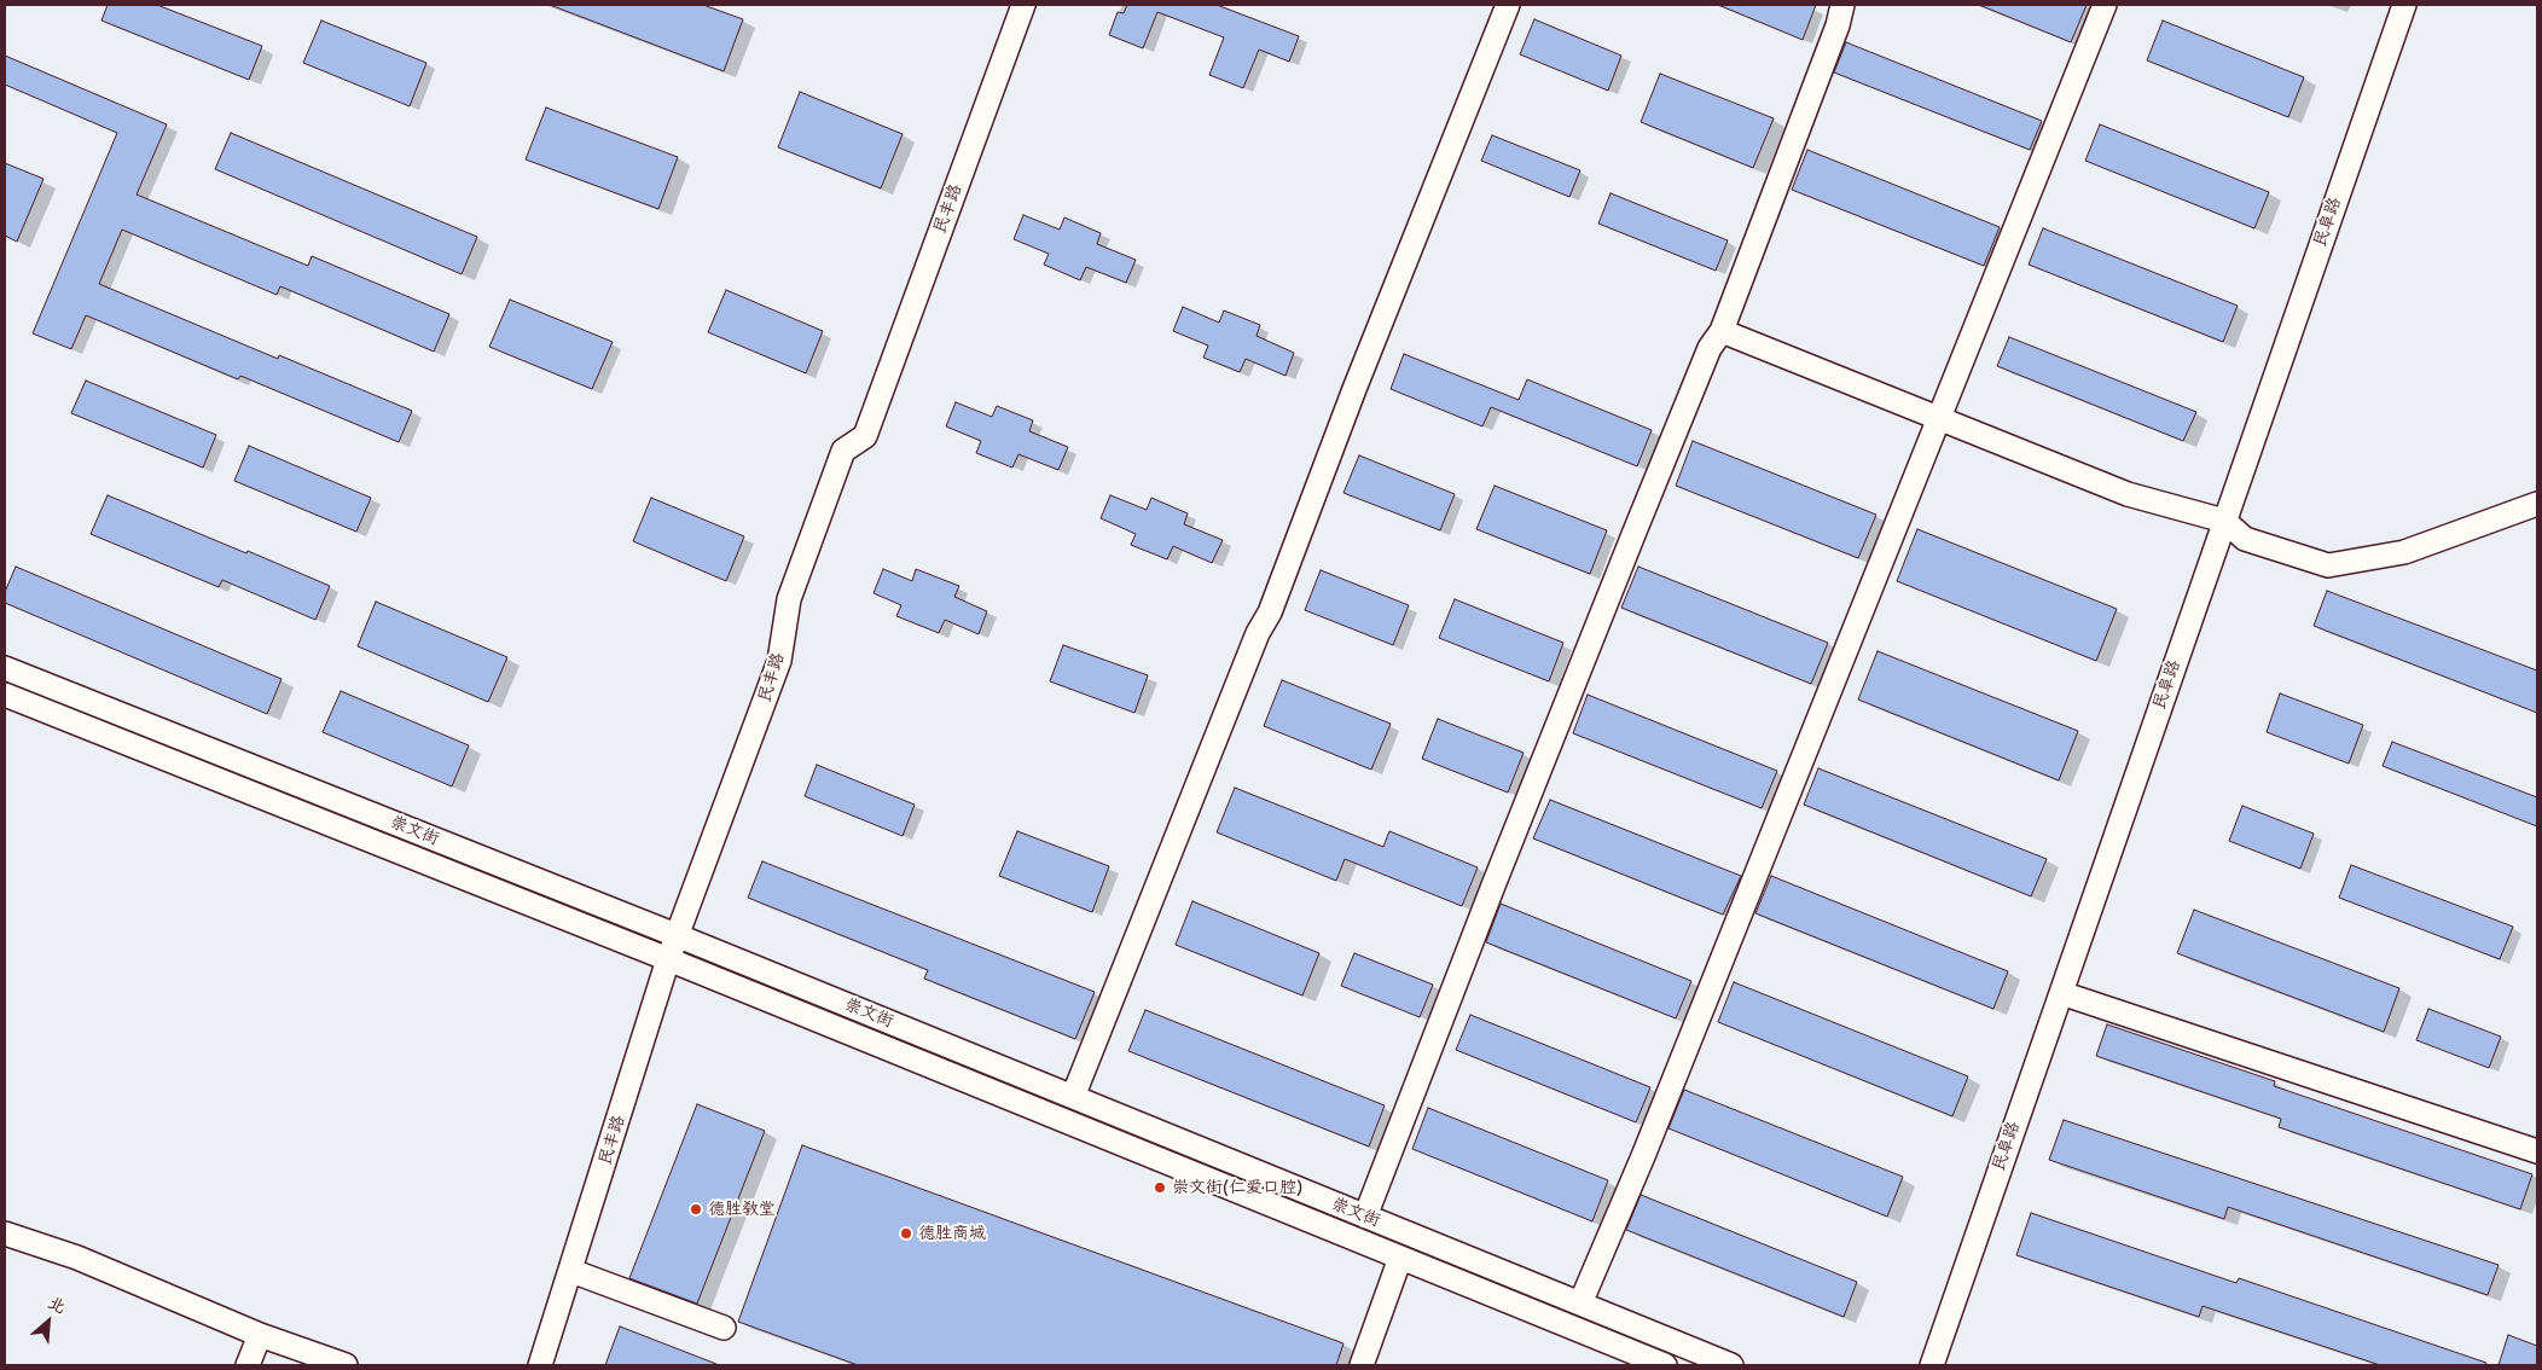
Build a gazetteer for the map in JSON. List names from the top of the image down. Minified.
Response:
{"streets":{"street":["民丰路","民阜路","崇文街"]},"crossings":[["民丰路","崇文街"]],"places":["崇文街(仁爱口腔)","德胜教堂","德胜商城"],"north":"top right"}
